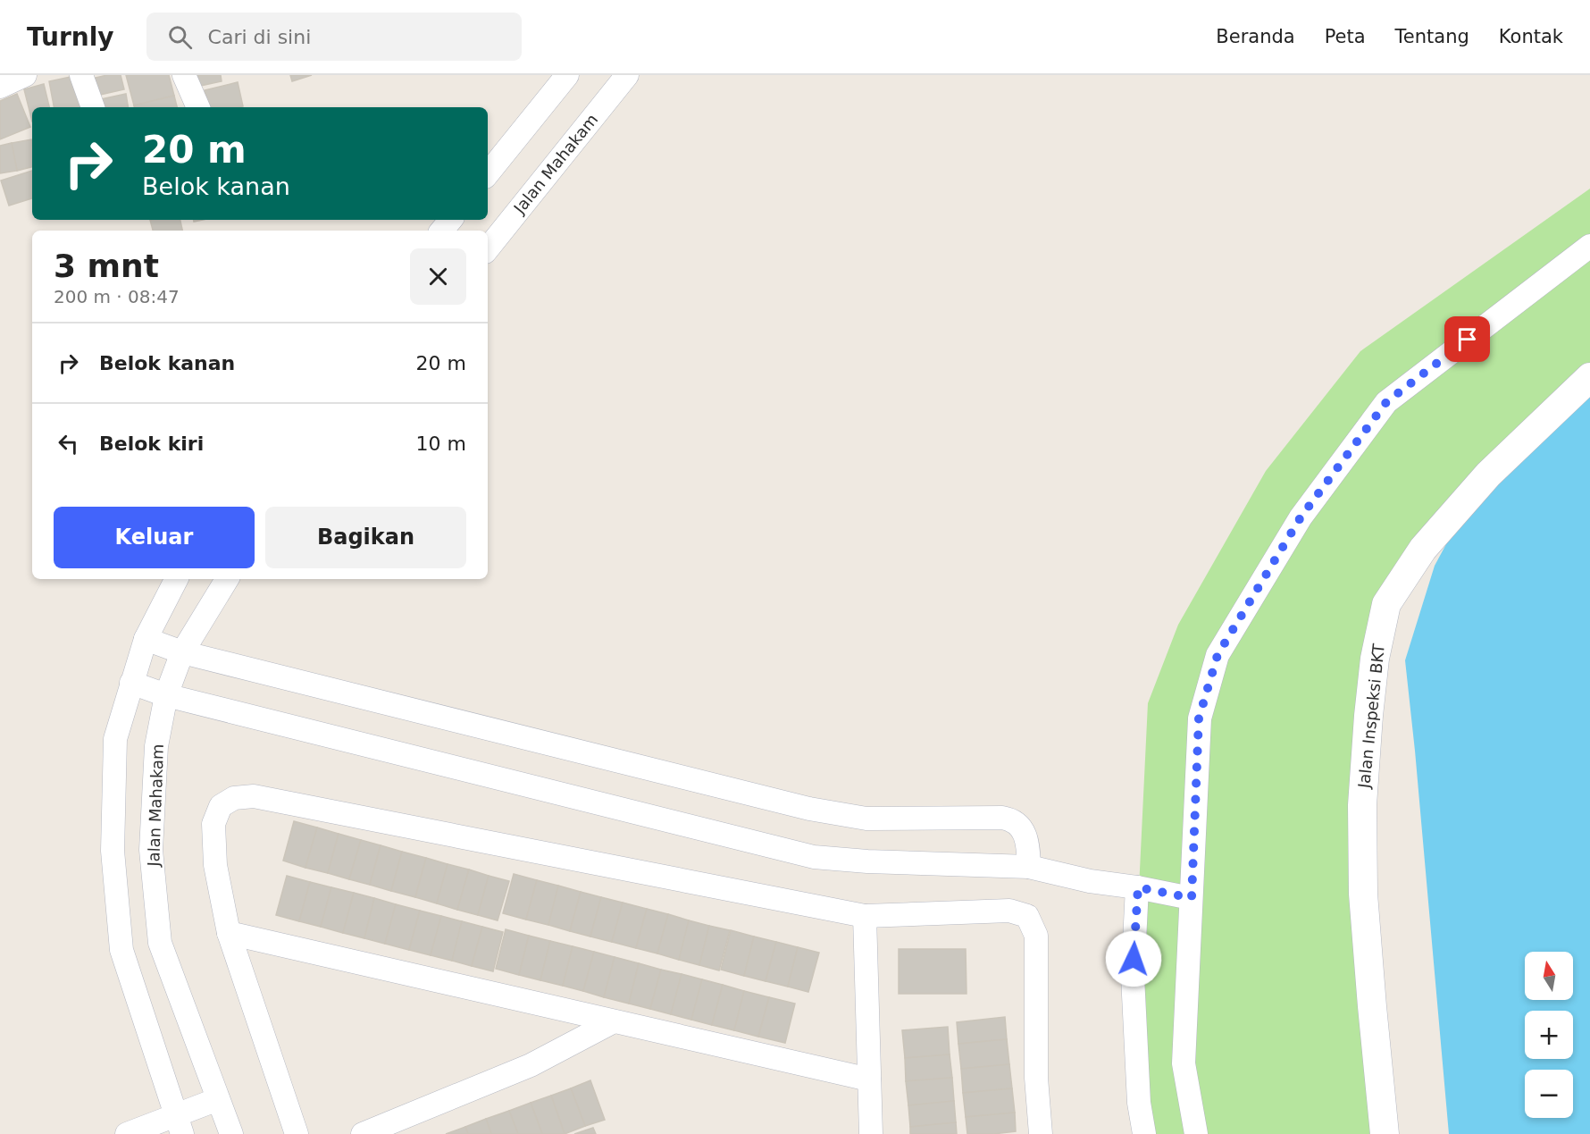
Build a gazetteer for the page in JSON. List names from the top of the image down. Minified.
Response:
{"streets":{"street":["Jalan Mahakam","Jalan Inspeksi BKT"]},"north":"top","page":{"header":"Turnly","search":"Cari di sini","nav":["Beranda","Peta","Tentang","Kontak"],"turn":["20 m","Belok kanan"],"heading":["3 mnt","200 m · 08:47"],"list":[{"name":"Belok kanan","value":"20 m"},{"name":"Belok kiri","value":"10 m"}],"buttons":["Keluar","Bagikan"],"map_buttons":["+","−"]}}
